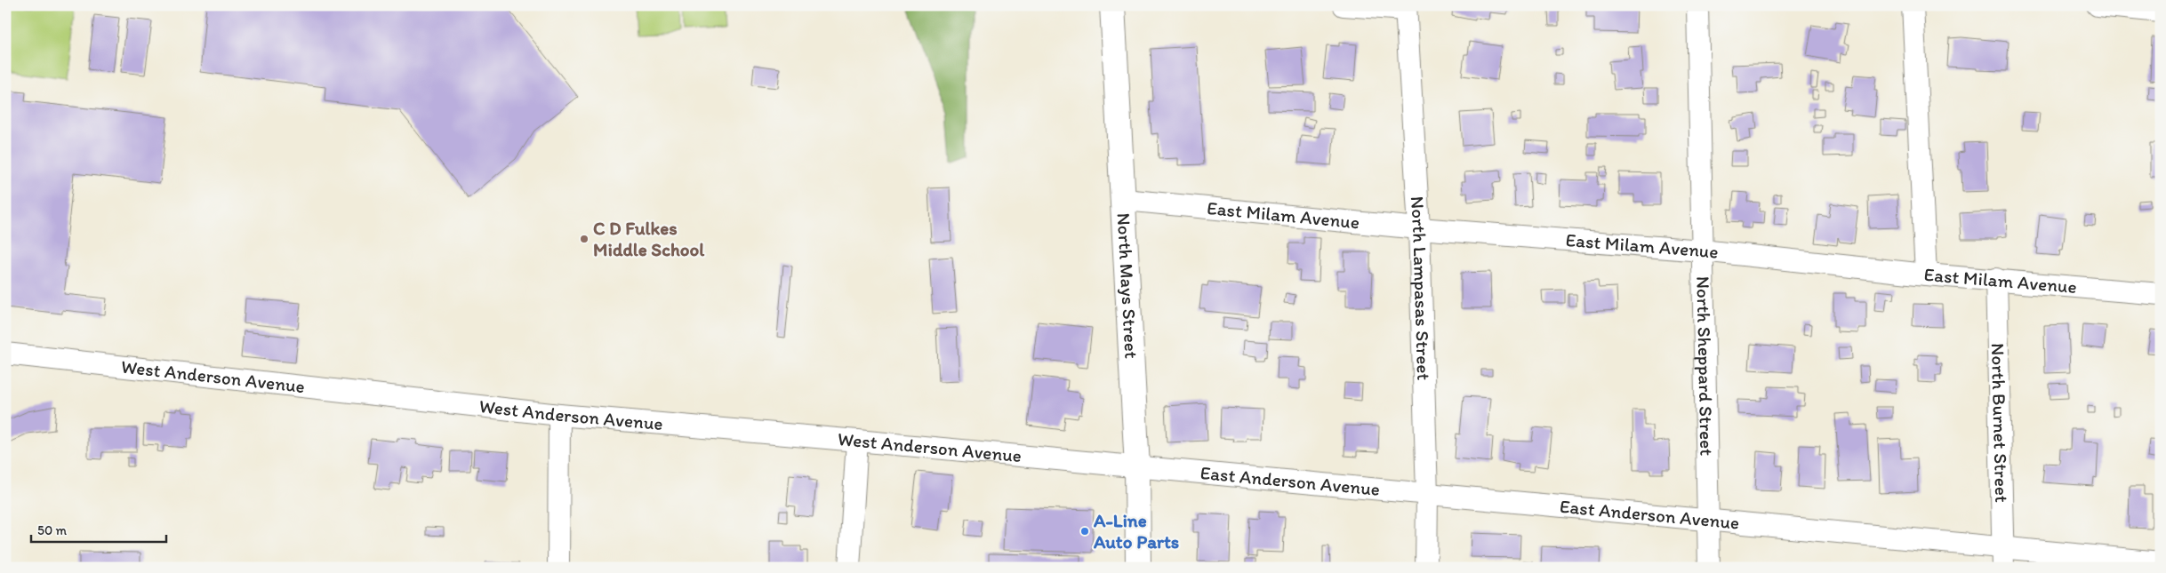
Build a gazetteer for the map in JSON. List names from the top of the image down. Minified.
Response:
{"streets":{"main road":["North Mays Street"],"street":["East Milam Avenue","North Lampasas Street","North Sheppard Street","West Anderson Avenue","North Burnet Street","East Anderson Avenue"]},"crossings":[["East Milam Avenue","North Mays Street"],["East Milam Avenue","North Lampasas Street"],["East Milam Avenue","North Sheppard Street"],["East Milam Avenue","North Burnet Street"],["North Mays Street","West Anderson Avenue"],["North Mays Street","East Anderson Avenue"],["North Lampasas Street","East Anderson Avenue"],["North Sheppard Street","East Anderson Avenue"],["West Anderson Avenue","East Anderson Avenue"],["North Burnet Street","East Anderson Avenue"]],"places":["C D Fulkes Middle School","A-Line Auto Parts"],"scale_bar":"50 m"}
